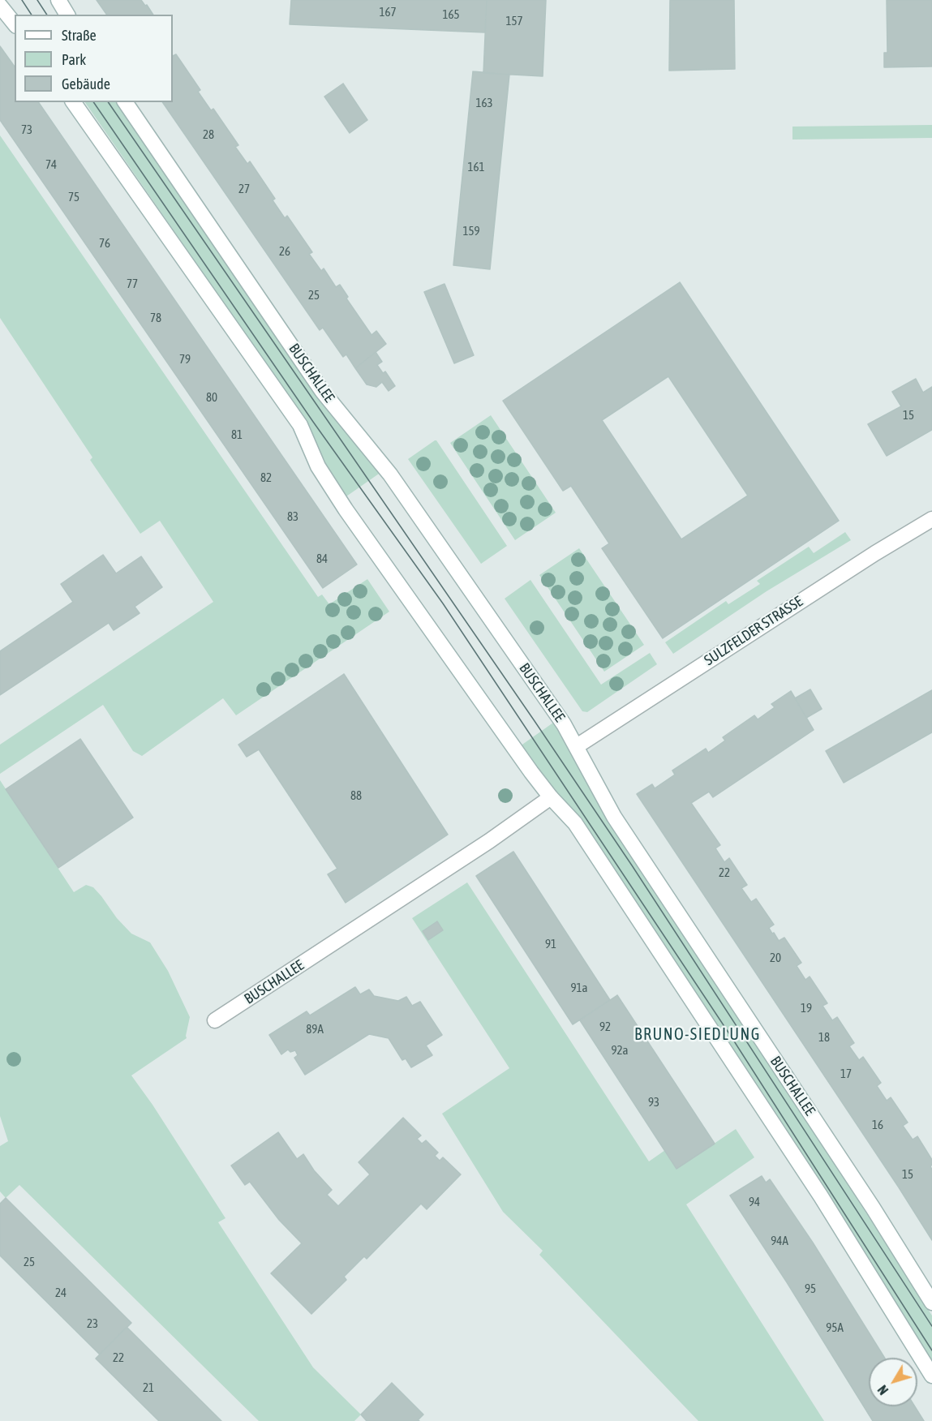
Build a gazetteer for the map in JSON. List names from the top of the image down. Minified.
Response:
{"streets":{"main road":["BUSCHALLEE","SULZFELDER STRASSE"]},"crossings":[["BUSCHALLEE","SULZFELDER STRASSE"]],"districts":["BRUNO-SIEDLUNG"],"house_numbers":["167","165","157","163","73","28","74","161","27","75","159","76","26","77","25","78","79","80","15","81","82","83","84","88","22","91","20","91a","19","92","89A","18","92a","17","93","16","15","94","94A","25","95","24","23","95A","22","21"],"legend":["Straße","Park","Gebäude"],"north":"bottom left"}
